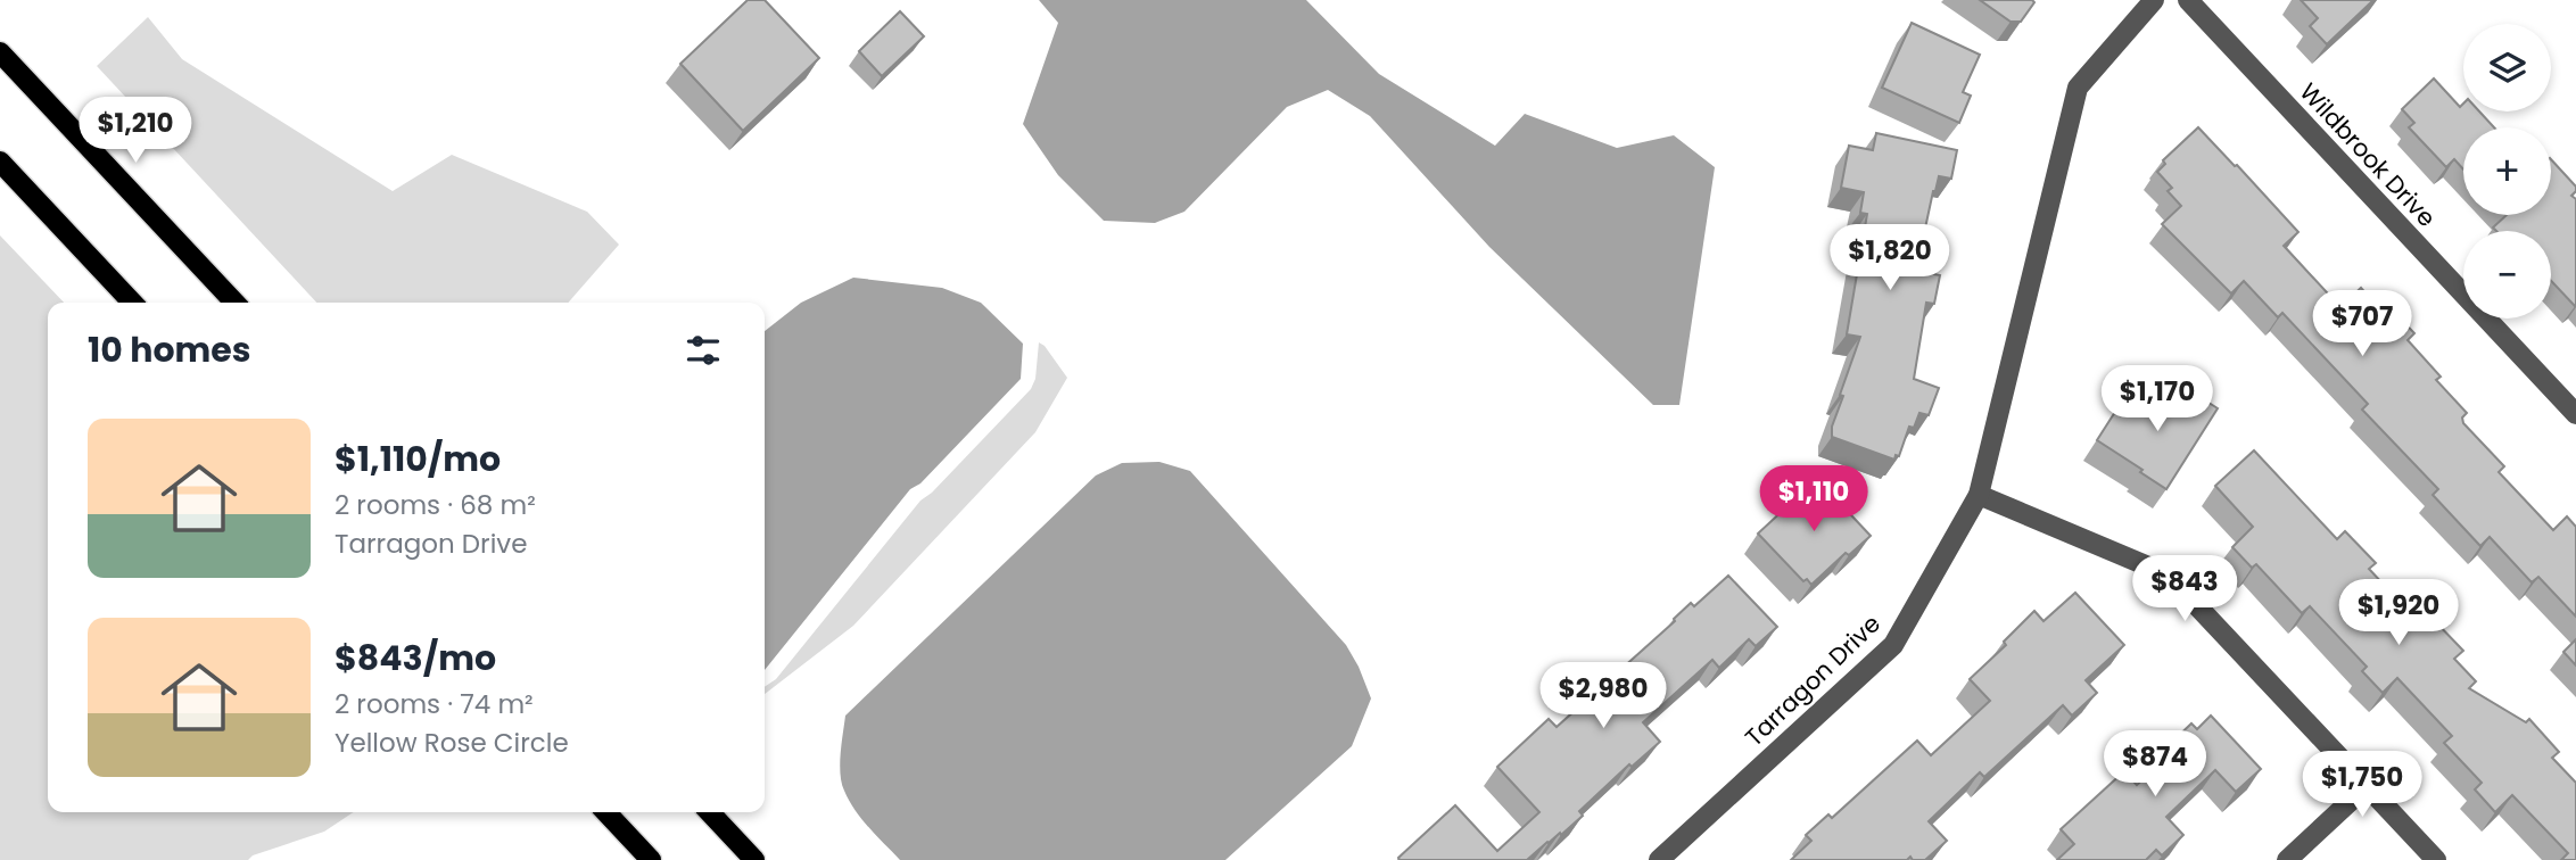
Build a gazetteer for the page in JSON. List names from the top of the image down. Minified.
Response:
{"streets":{"street":["Wildbrook Drive","Tarragon Drive"]},"page":{"map_buttons":["+","−"],"price":["$1,210","$1,820","$707","$1,170","$1,110","$843","$1,920","$2,980","$874","$1,750"],"heading":"10 homes","list":[{"name":"$1,110/mo","note":"2 rooms · 68 m² · Tarragon Drive"},{"name":"$843/mo","note":"2 rooms · 74 m² · Yellow Rose Circle"}]}}
